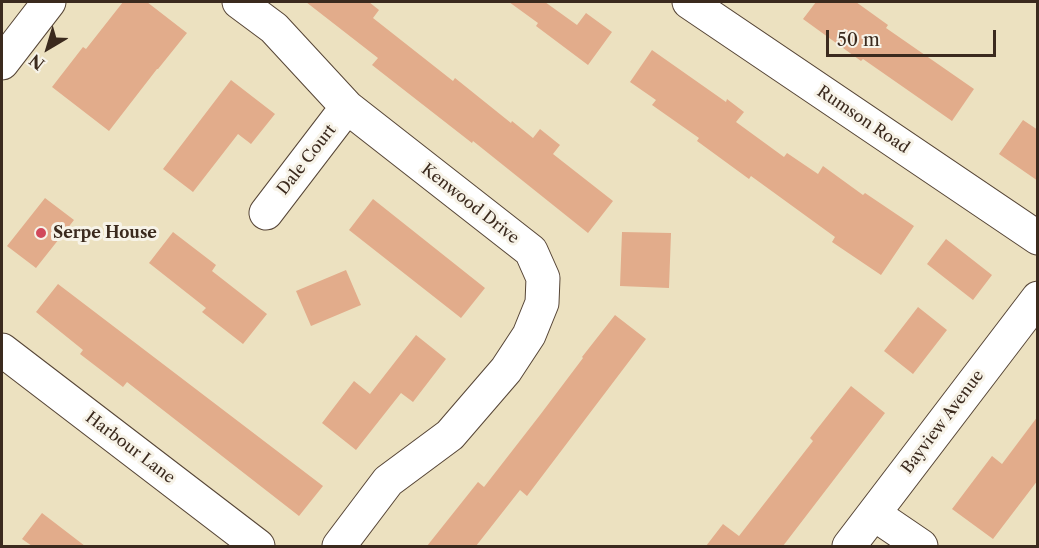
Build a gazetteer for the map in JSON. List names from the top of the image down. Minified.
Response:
{"streets":{"street":["Rumson Road","Dale Court","Kenwood Drive","Bayview Avenue","Harbour Lane"]},"crossings":[["Dale Court","Kenwood Drive"]],"places":["Serpe House"],"scale_bar":"50 m","north":"bottom left"}
